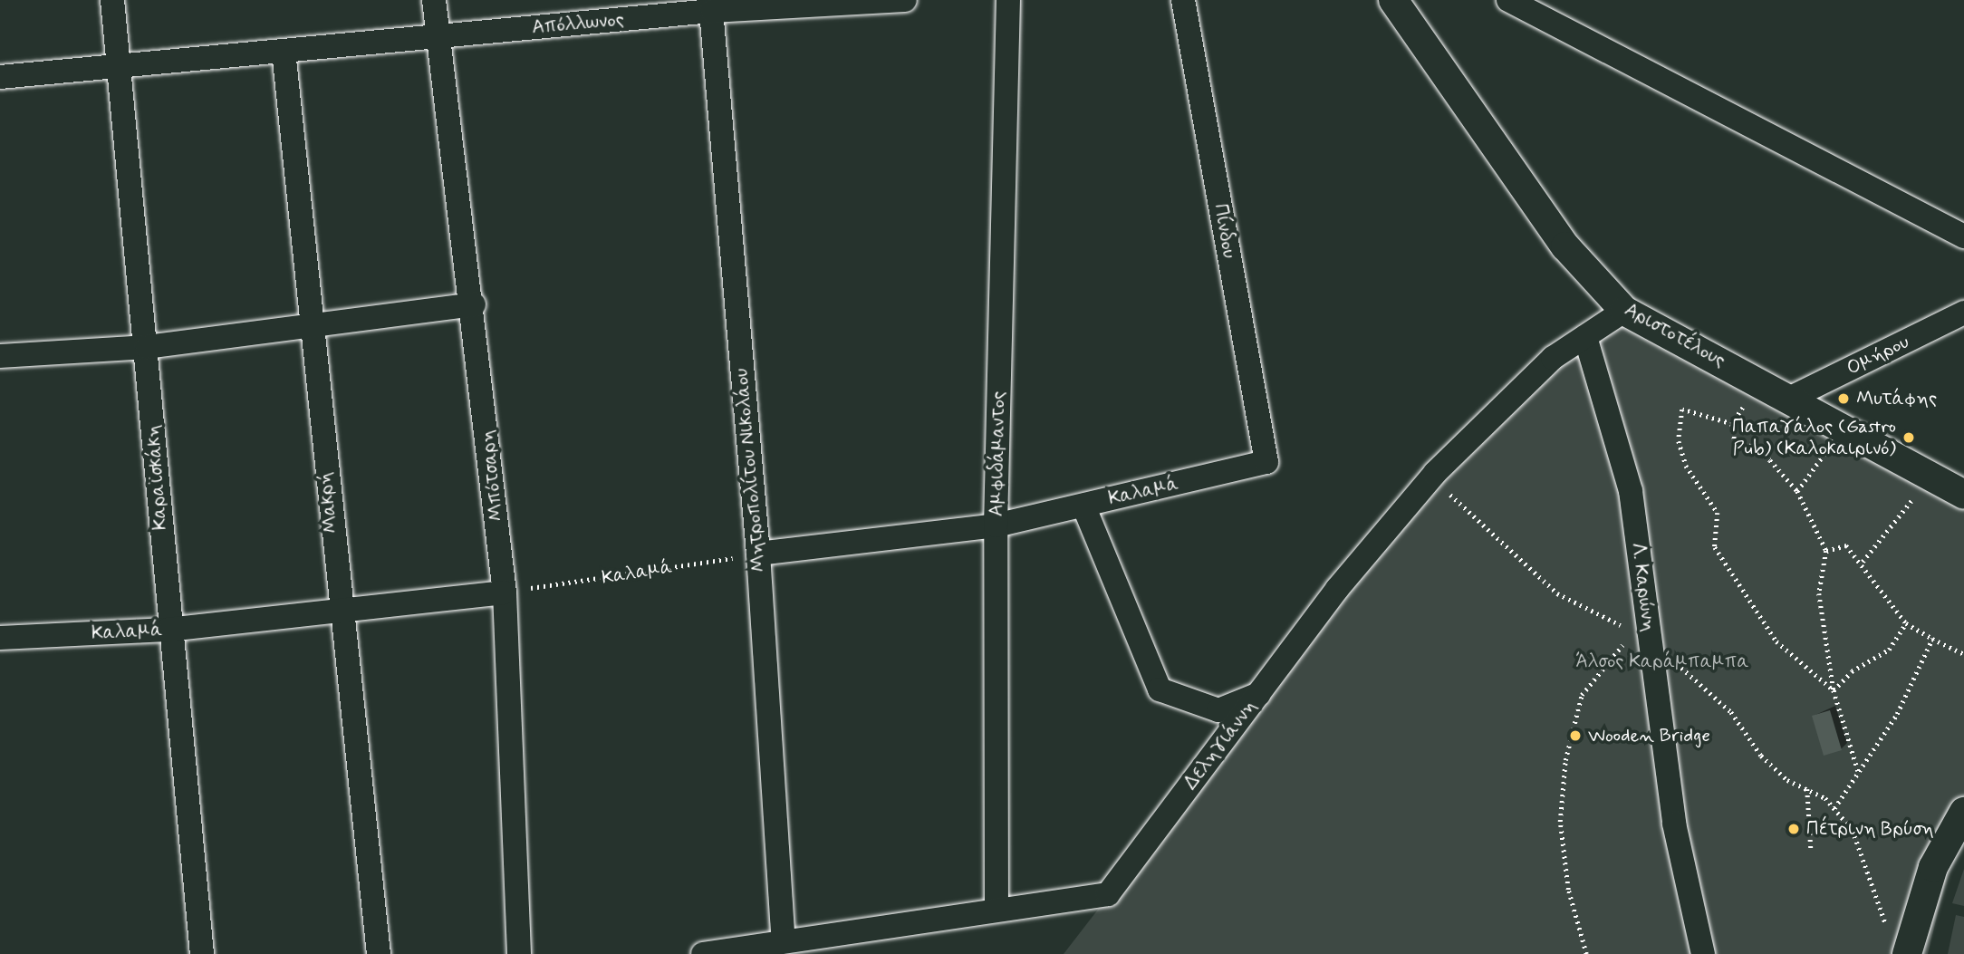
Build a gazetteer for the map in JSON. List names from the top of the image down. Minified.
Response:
{"streets":{"street":["Απόλλωνος","Πίνδου","Αριστοτέλους","Ομήρου","Αμφιδάμαντος","Μητροπολίτου Νικολάου","Μπότσαρη","Καραϊσκάκη","Καλαμά","Μακρή","Λ. Καρώνη","Δεληγιάννη"]},"crossings":[["Απόλλωνος","Μητροπολίτου Νικολάου"],["Απόλλωνος","Μπότσαρη"],["Απόλλωνος","Καραϊσκάκη"],["Απόλλωνος","Μακρή"],["Πίνδου","Καλαμά"],["Αριστοτέλους","Ομήρου"],["Αριστοτέλους","Δεληγιάννη"],["Αμφιδάμαντος","Καλαμά"],["Αμφιδάμαντος","Δεληγιάννη"],["Μητροπολίτου Νικολάου","Καλαμά"],["Μητροπολίτου Νικολάου","Δεληγιάννη"],["Μπότσαρη","Καλαμά"],["Καραϊσκάκη","Καλαμά"],["Καλαμά","Μακρή"],["Λ. Καρώνη","Δεληγιάννη"]],"parks":["Άλσος Καράμπαμπα"],"places":["Μυτάφης","Παπαγάλος (Gastro Pub) (Καλοκαιρινό)","Wooden Bridge","Πέτρινη Βρύση"]}
